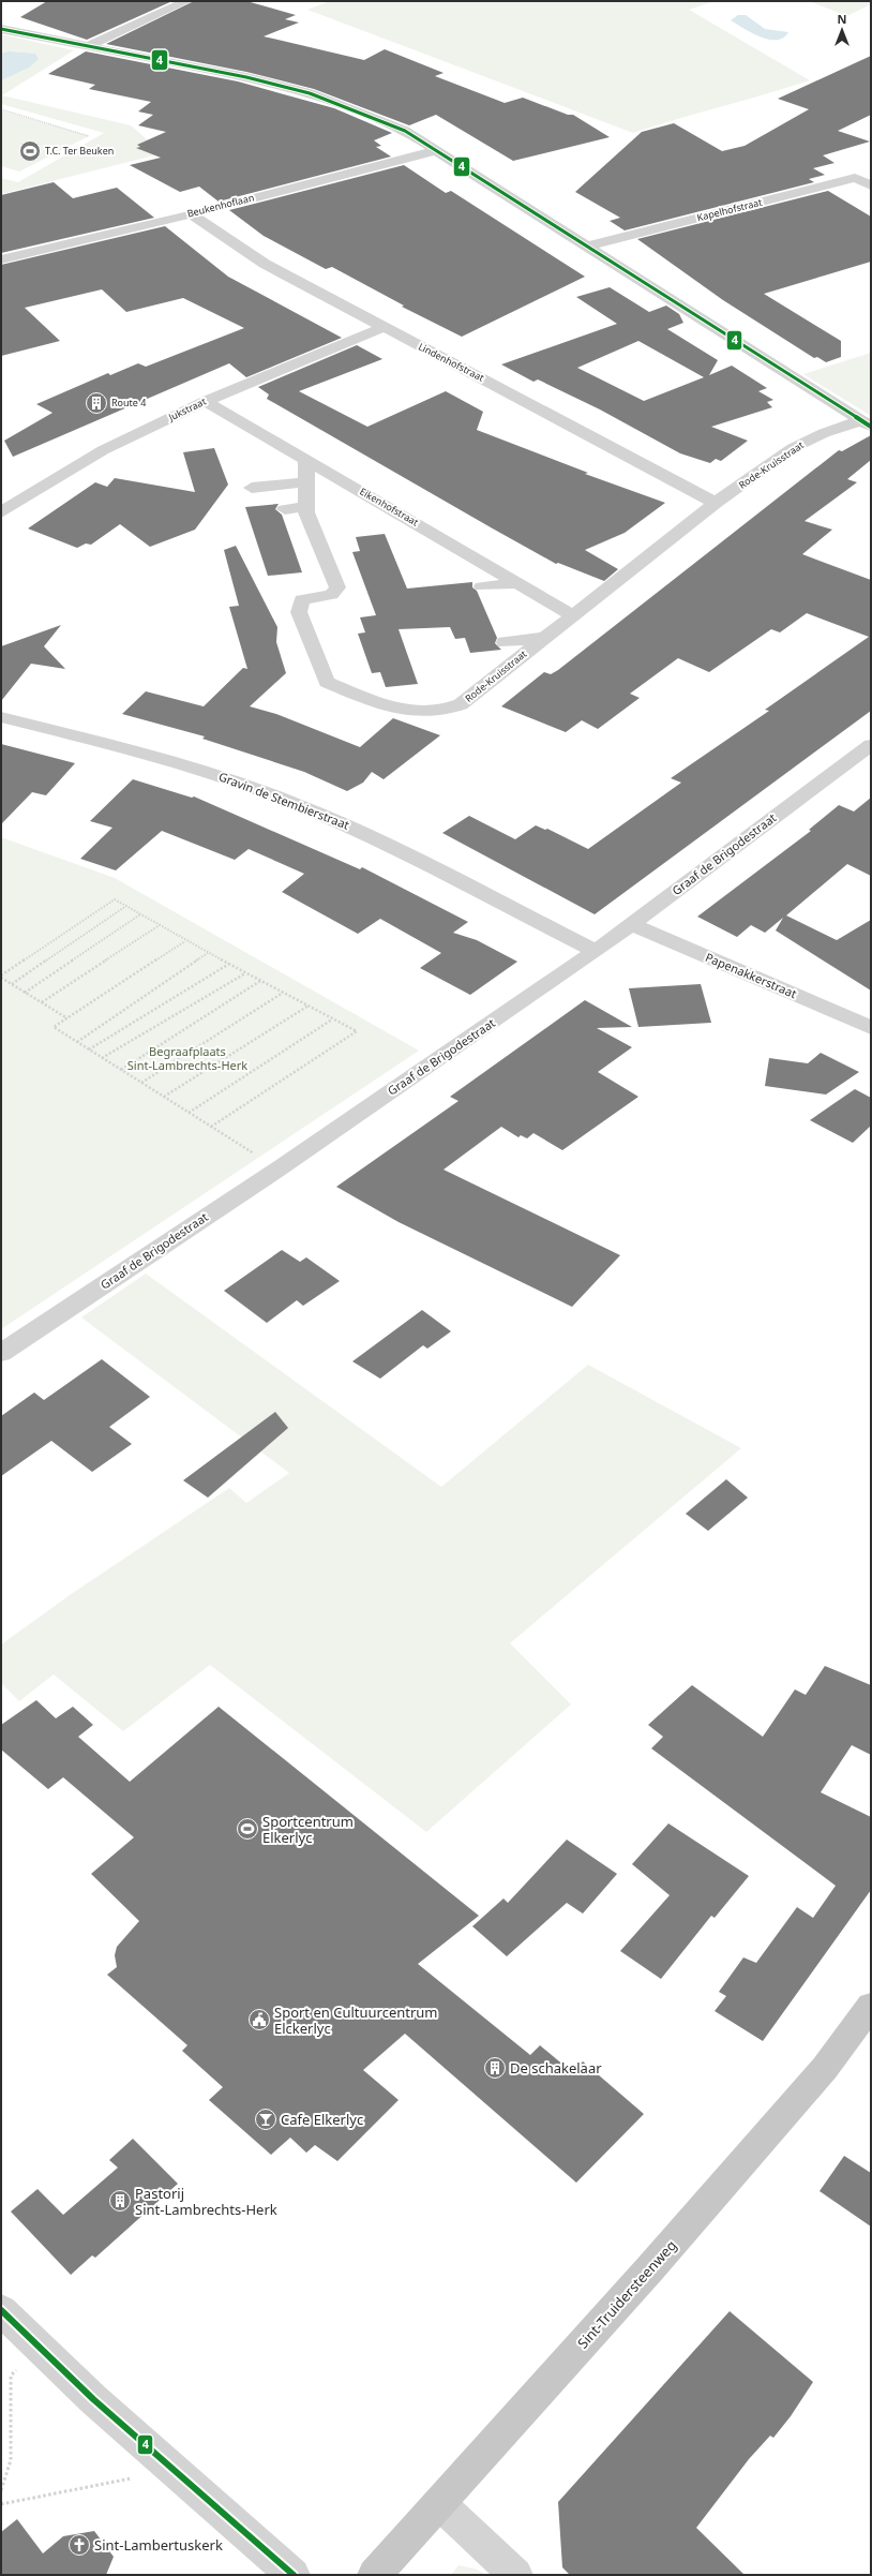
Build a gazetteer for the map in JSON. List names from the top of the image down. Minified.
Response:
{"streets":{"main road":["Sint-Truidersteenweg"],"street":["Beukenhoflaan","Kapelhofstraat","Lindenhofstraat","Jukstraat","Rode-Kruisstraat","Eikenhofstraat","Gravin de Stembierstraat","Graaf de Brigodestraat","Papenakkerstraat"]},"crossings":[["Beukenhoflaan","Lindenhofstraat"],["Lindenhofstraat","Jukstraat"],["Lindenhofstraat","Rode-Kruisstraat"],["Jukstraat","Eikenhofstraat"],["Rode-Kruisstraat","Eikenhofstraat"],["Gravin de Stembierstraat","Graaf de Brigodestraat"],["Graaf de Brigodestraat","Papenakkerstraat"]],"parks":["Begraafplaats Sint-Lambrechts-Herk"],"places":{"sports":["T.C. Ter Beuken","Sportcentrum Elkerlyc"],"building":["Route 4","De schakelaar","Pastorij Sint-Lambrechts-Herk"],"public building":["Sport en Cultuurcentrum Elckerlyc"],"bar":["Cafe Elkerlyc"],"church":["Sint-Lambertuskerk"]},"lines":["transit line 4"],"north":"top"}
